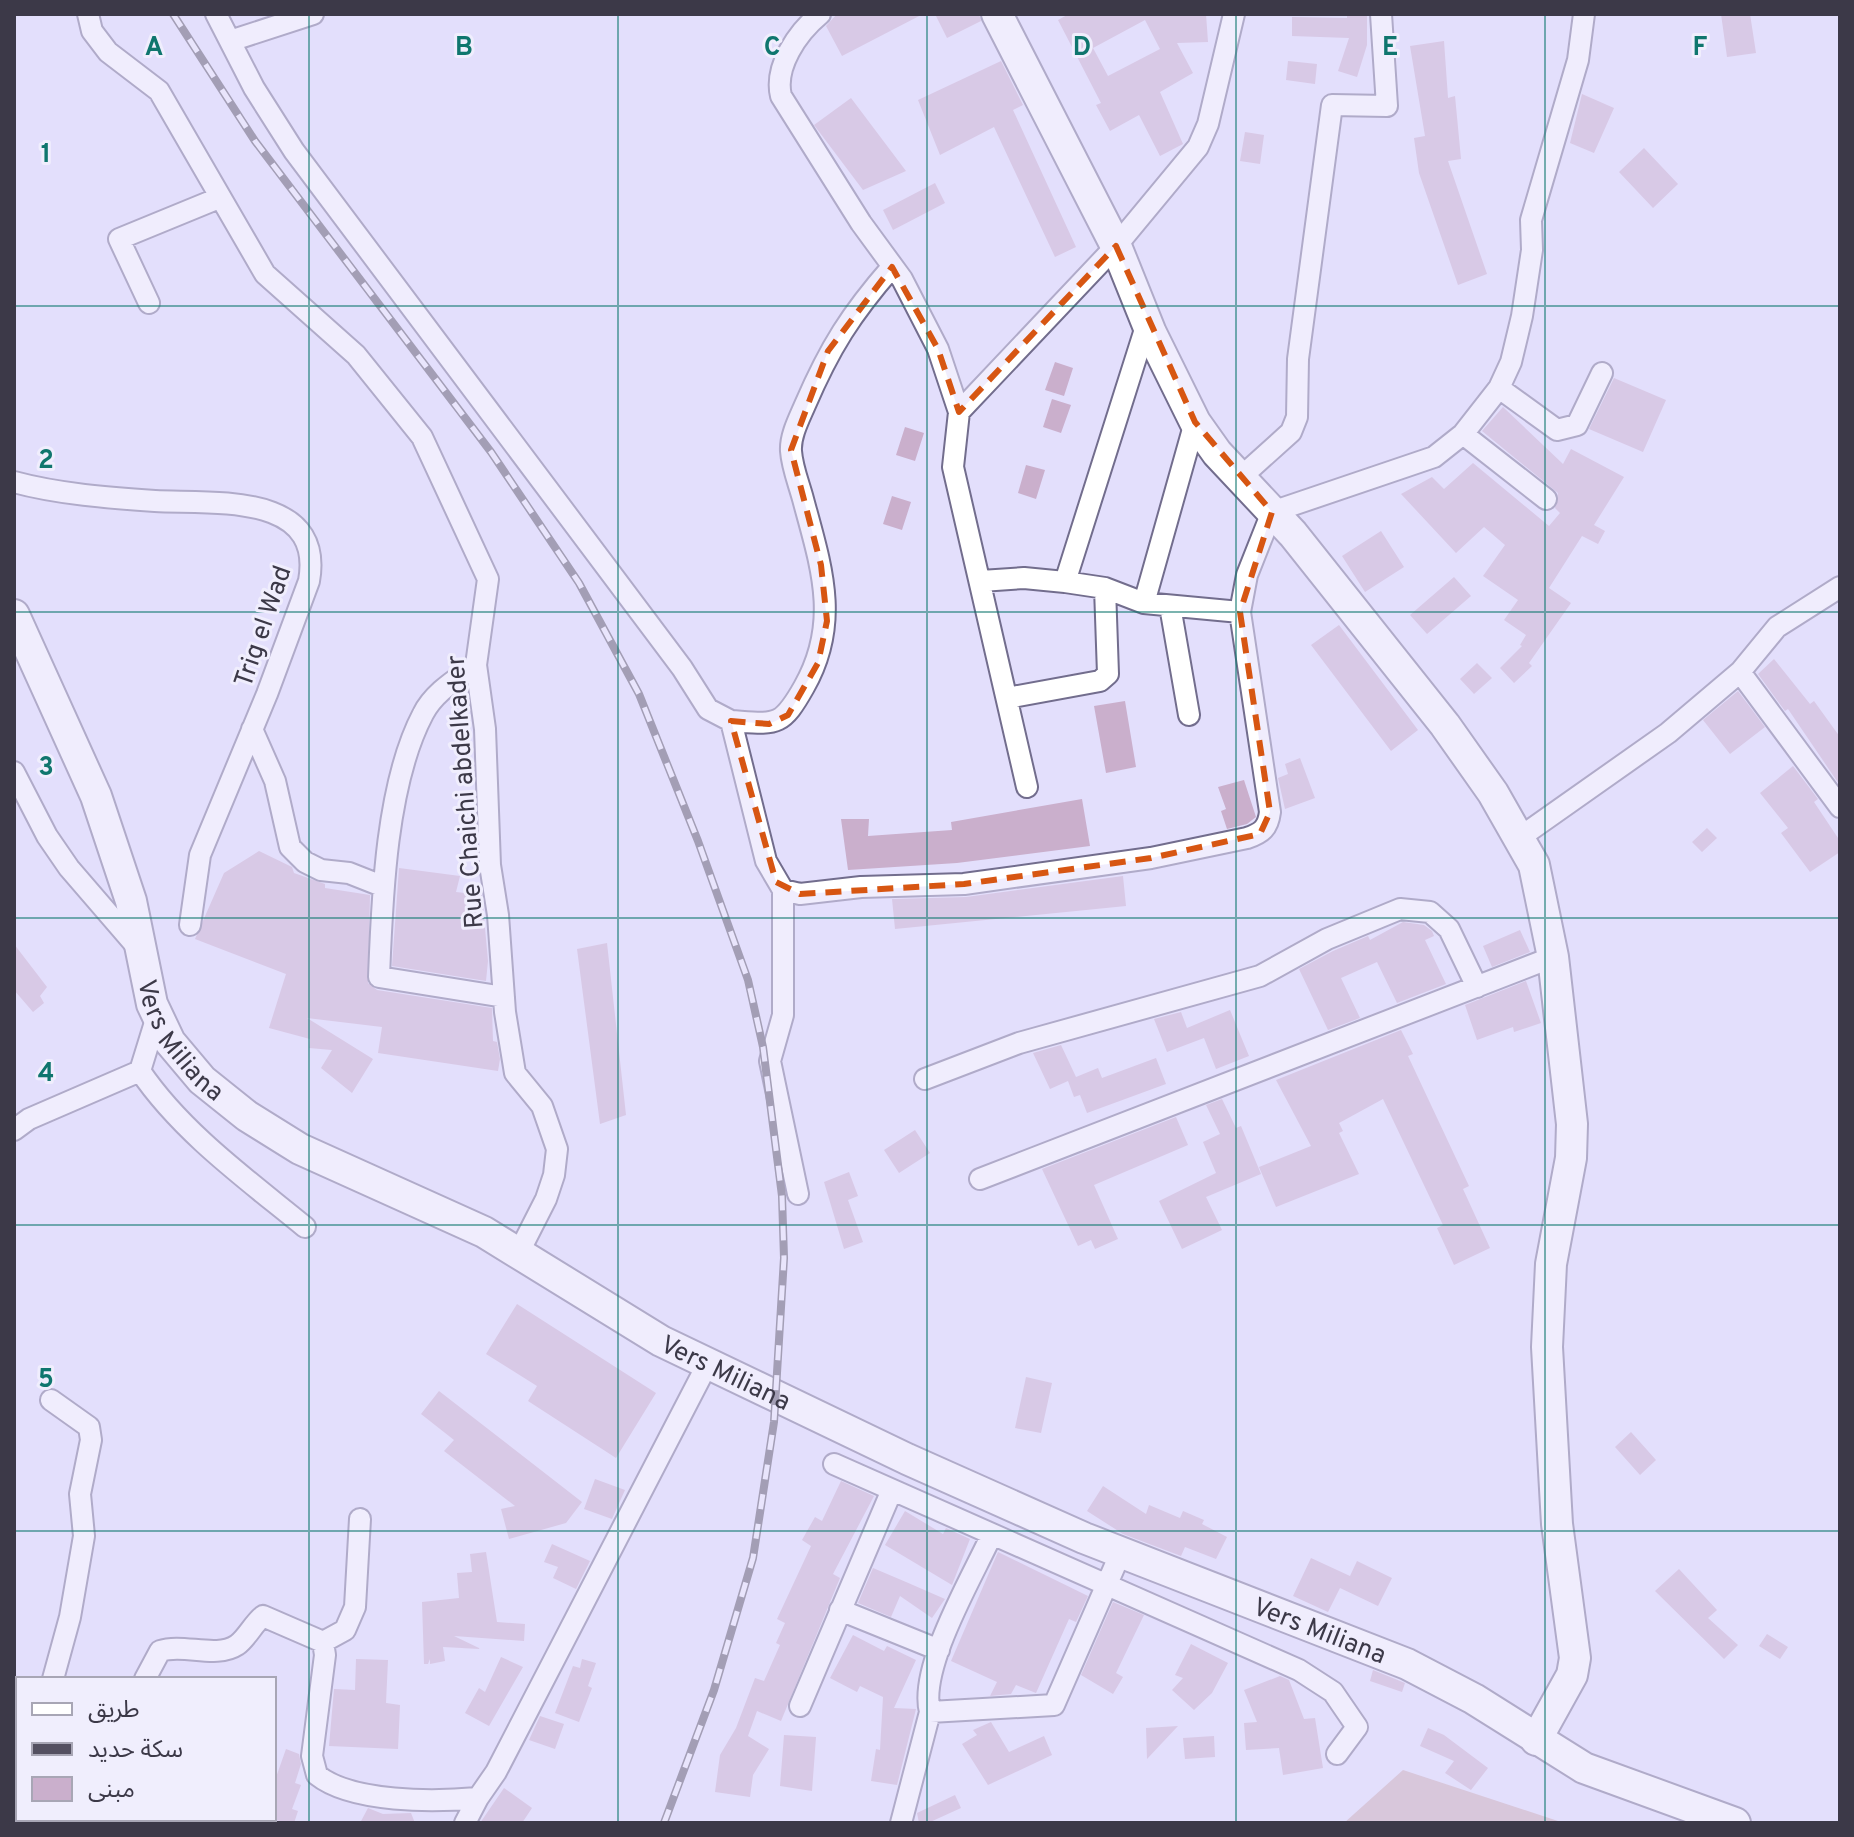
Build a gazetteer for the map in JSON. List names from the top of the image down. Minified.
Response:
{"streets":{"main road":["Vers Miliana"],"street":["Trig el Wad","Rue Chaichi abdelkader"]},"crossings":[["Rue Chaichi abdelkader","Vers Miliana"]],"legend":["طريق","سكة حديد","مبنى"],"grid":{"columns":["A","B","C","D","E","F"],"rows":["1","2","3","4","5"]}}
